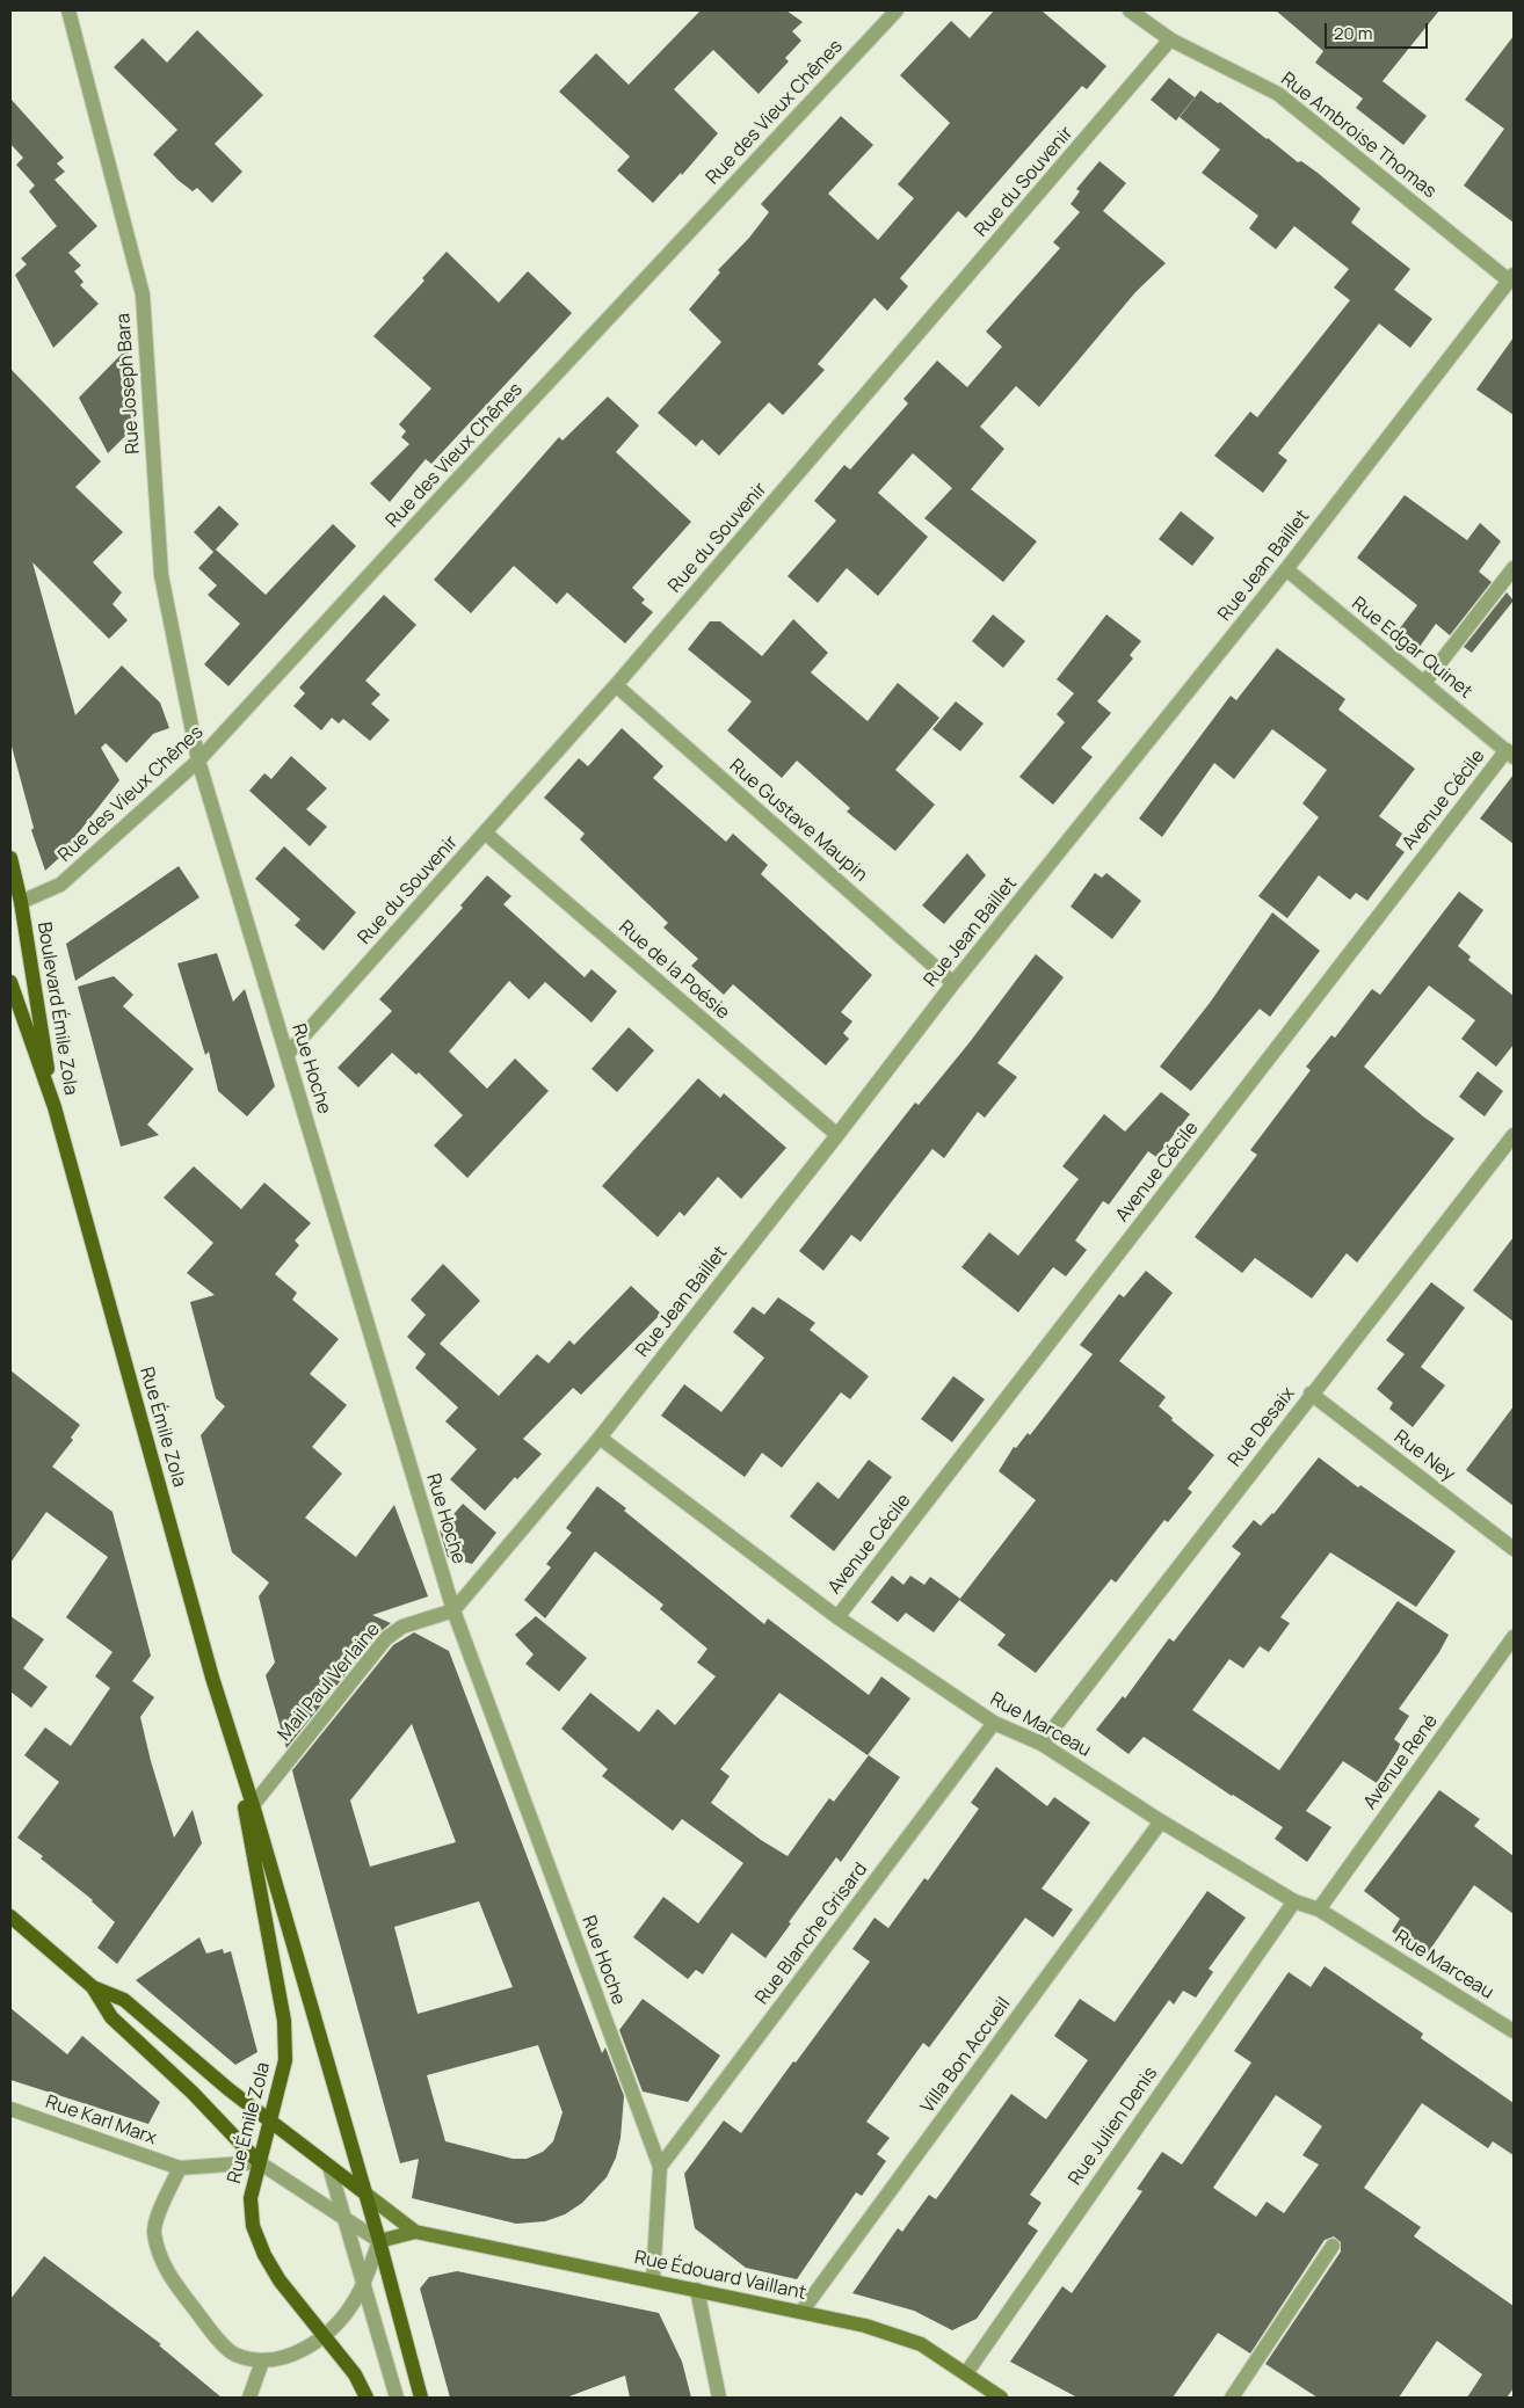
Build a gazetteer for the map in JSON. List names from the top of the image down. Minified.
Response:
{"streets":{"main road":["Boulevard Émile Zola","Rue Émile Zola"],"street":["Rue des Vieux Chênes","Rue Ambroise Thomas","Rue du Souvenir","Rue Joseph Bara","Rue Jean Baillet","Rue Edgar Quinet","Avenue Cécile","Rue Gustave Maupin","Rue de la Poésie","Rue Hoche","Rue Desaix","Rue Ney","Mail Paul Verlaine","Rue Marceau","Avenue René","Rue Blanche Grisard","Villa Bon Accueil","Rue Karl Marx","Rue Julien Denis","Rue Édouard Vaillant"]},"crossings":[["Rue des Vieux Chênes","Rue Joseph Bara"],["Rue des Vieux Chênes","Boulevard Émile Zola"],["Rue des Vieux Chênes","Rue Hoche"],["Rue Ambroise Thomas","Rue du Souvenir"],["Rue Ambroise Thomas","Rue Jean Baillet"],["Rue du Souvenir","Rue Gustave Maupin"],["Rue du Souvenir","Rue de la Poésie"],["Rue du Souvenir","Rue Hoche"],["Rue Joseph Bara","Rue Hoche"],["Rue Jean Baillet","Rue Edgar Quinet"],["Rue Jean Baillet","Rue Gustave Maupin"],["Rue Jean Baillet","Rue de la Poésie"],["Rue Jean Baillet","Rue Hoche"],["Rue Jean Baillet","Mail Paul Verlaine"],["Rue Jean Baillet","Rue Marceau"],["Rue Edgar Quinet","Avenue Cécile"],["Avenue Cécile","Rue Marceau"],["Boulevard Émile Zola","Rue Émile Zola"],["Rue Hoche","Mail Paul Verlaine"],["Rue Hoche","Rue Blanche Grisard"],["Rue Hoche","Rue Édouard Vaillant"],["Rue Émile Zola","Mail Paul Verlaine"],["Rue Émile Zola","Rue Édouard Vaillant"],["Rue Desaix","Rue Ney"],["Rue Desaix","Rue Marceau"],["Rue Marceau","Avenue René"],["Rue Marceau","Rue Blanche Grisard"],["Rue Marceau","Villa Bon Accueil"],["Rue Marceau","Rue Julien Denis"],["Villa Bon Accueil","Rue Édouard Vaillant"],["Rue Julien Denis","Rue Édouard Vaillant"]],"scale_bar":"20 m"}
